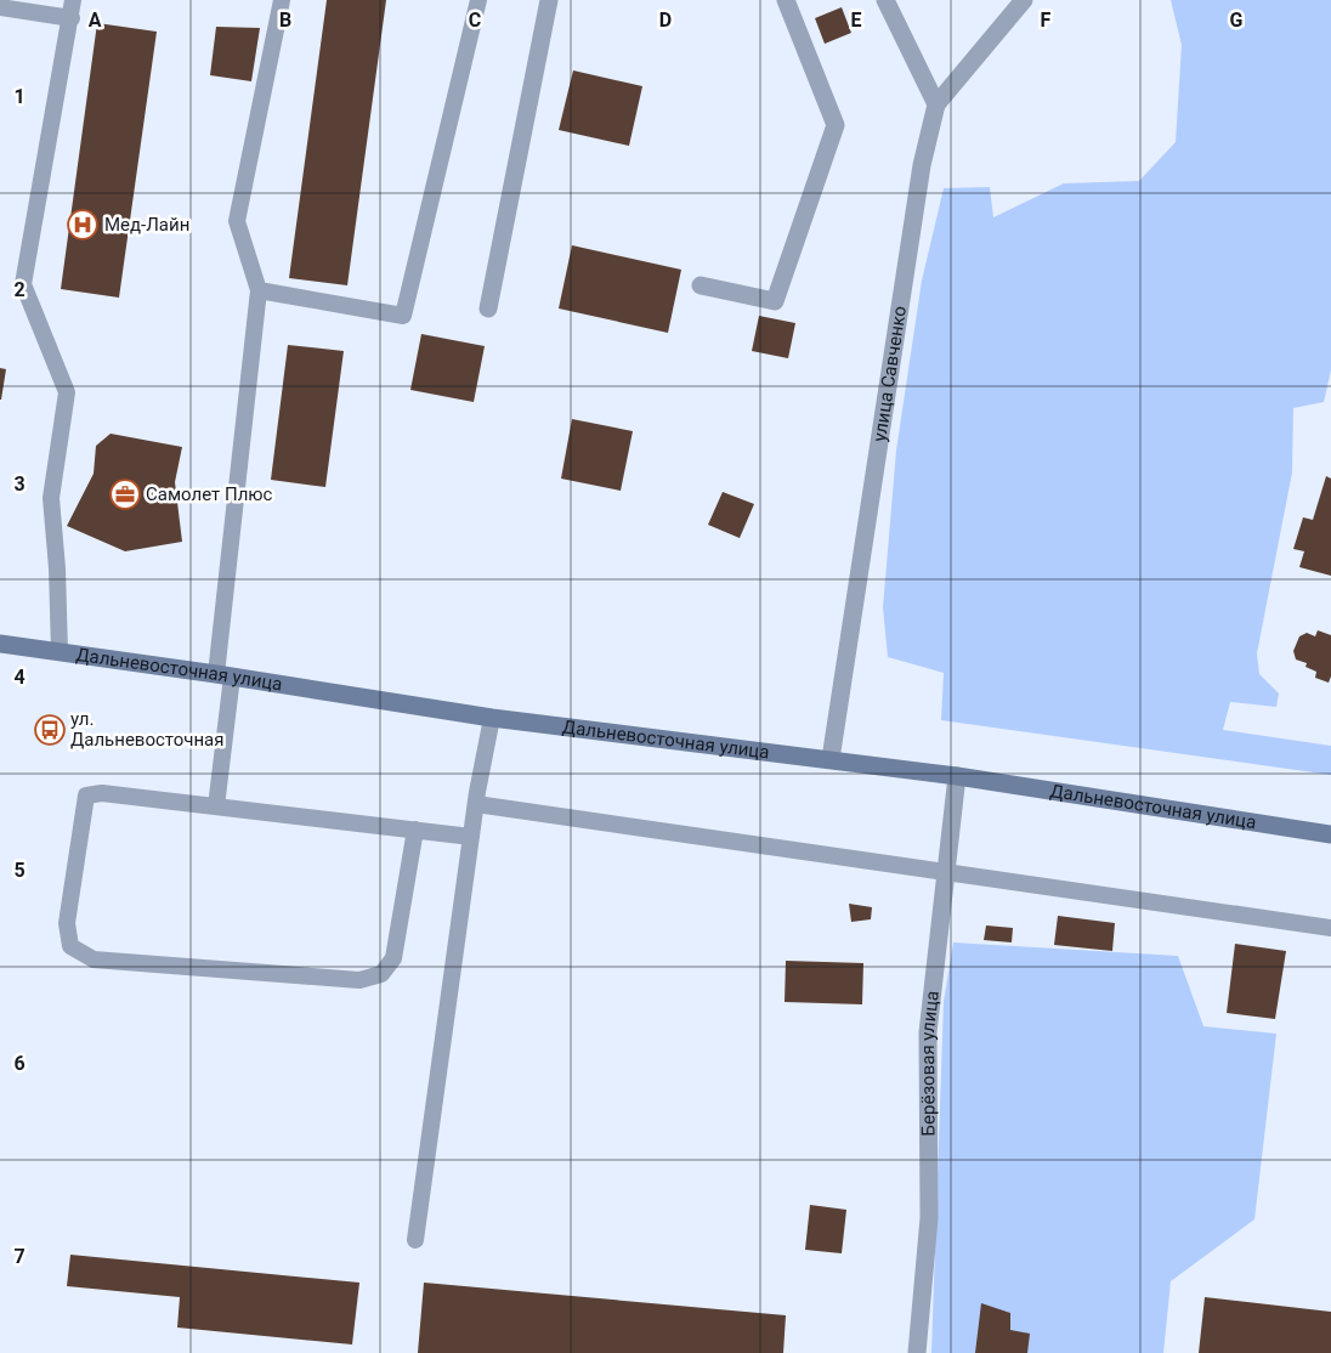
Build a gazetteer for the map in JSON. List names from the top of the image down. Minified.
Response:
{"streets":{"main road":["Дальневосточная улица"],"street":["улица Савченко","Берёзовая улица"]},"crossings":[["улица Савченко","Дальневосточная улица"],["Дальневосточная улица","Берёзовая улица"]],"places":{"hospital":["Мед-Лайн"],"office":["Самолет Плюс"],"bus stop":["ул. Дальневосточная"]},"grid":{"columns":["A","B","C","D","E","F","G"],"rows":["1","2","3","4","5","6","7"]}}
